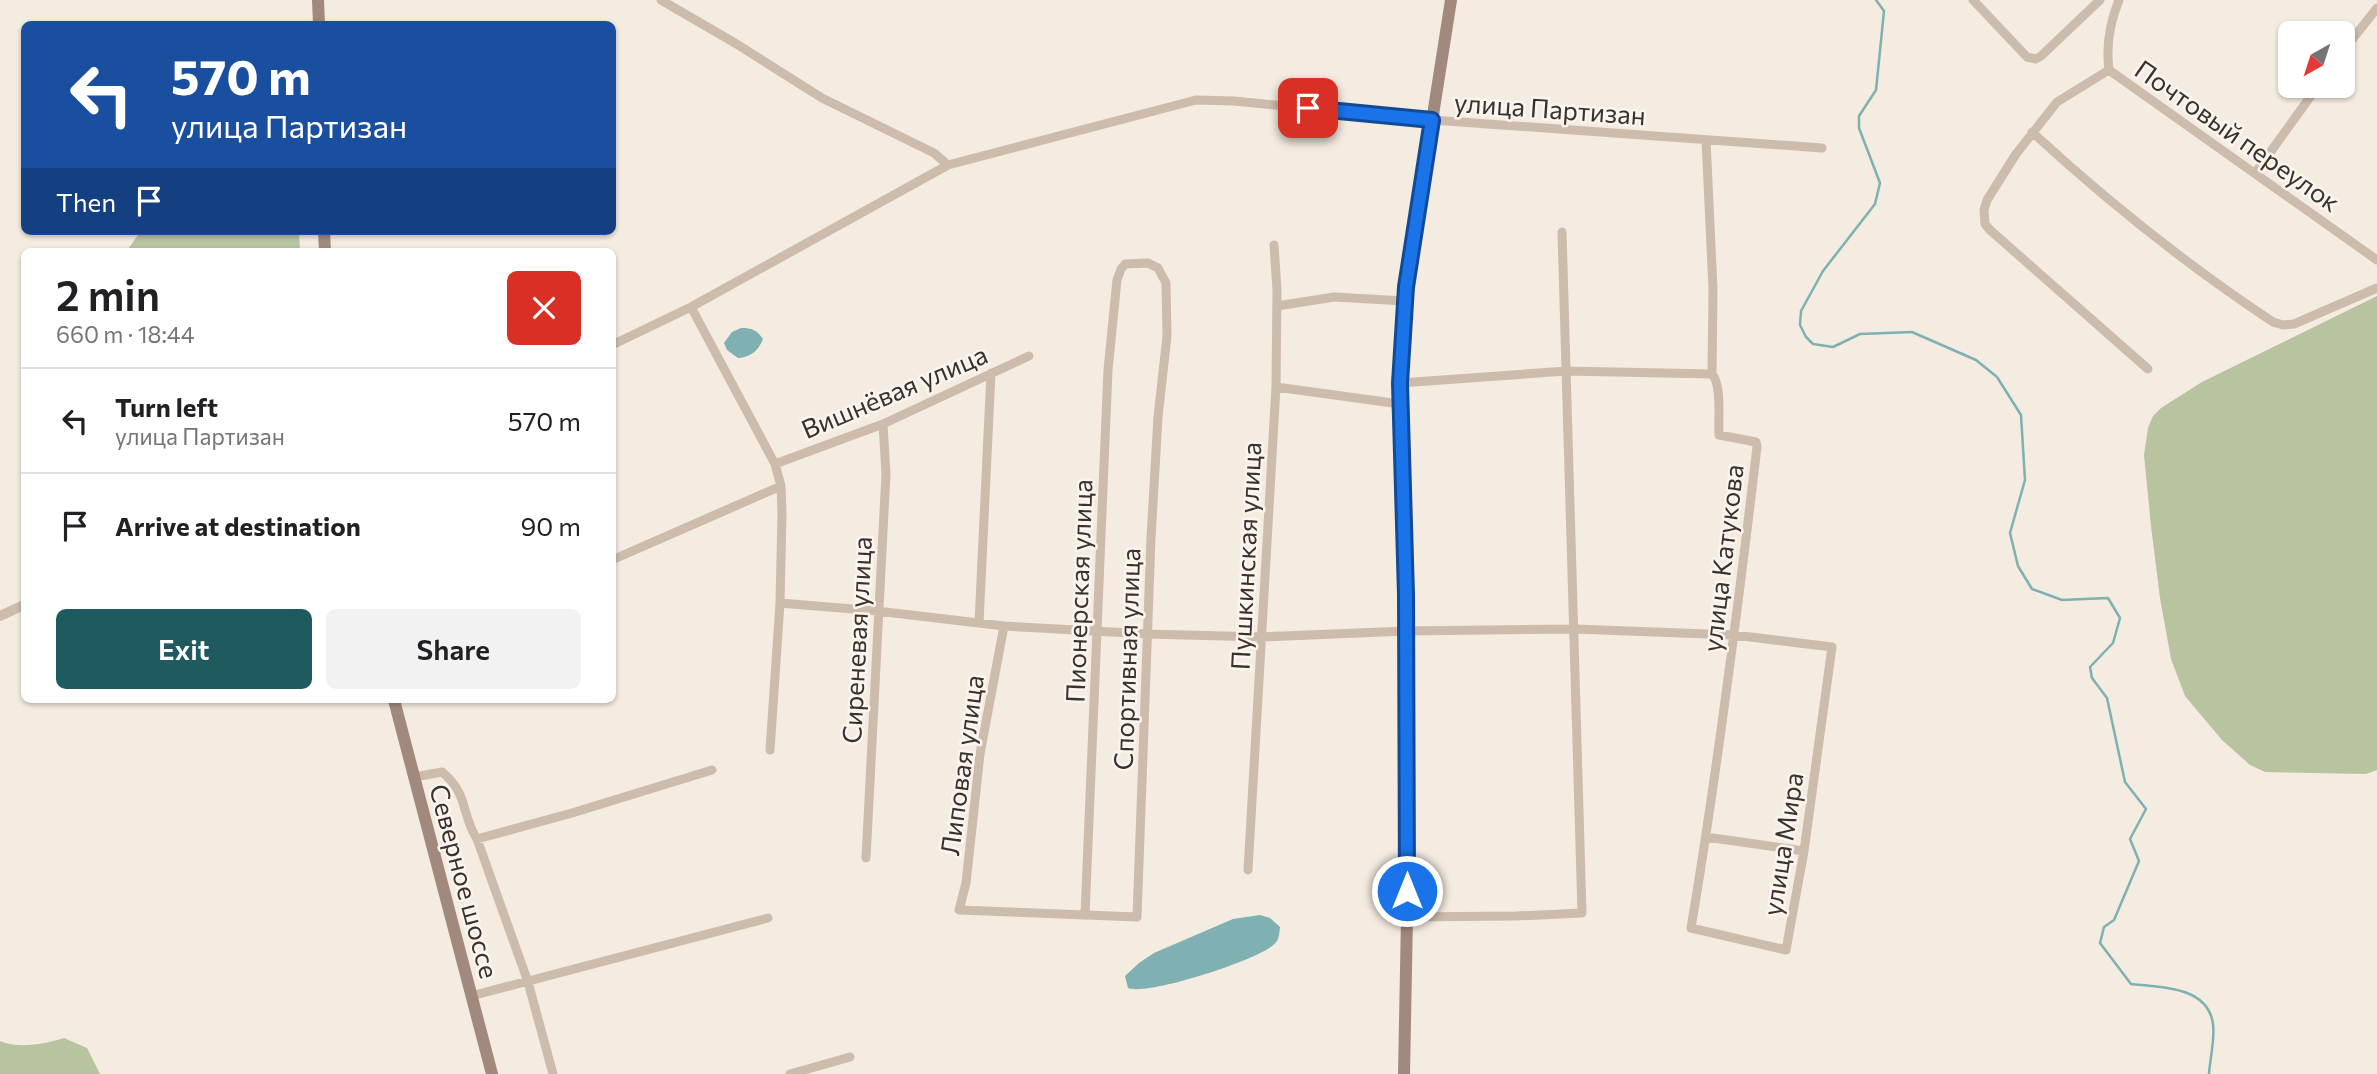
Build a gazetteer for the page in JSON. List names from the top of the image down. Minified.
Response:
{"streets":{"main road":["Северное шоссе"],"street":["улица Партизан","Почтовый переулок","Вишнёвая улица","Пушкинская улица","улица Катукова","Пионерская улица","Сиреневая улица","Спортивная улица","Липовая улица","улица Мира"]},"crossings":[["улица Партизан","улица Катукова"],["Вишнёвая улица","Сиреневая улица"],["улица Катукова","улица Мира"],["Пионерская улица","Спортивная улица"],["Спортивная улица","Липовая улица"]],"north":"bottom left","page":{"turn":["570 m","улица Партизан"],"then":"Then","heading":["2 min","660 m · 18:44"],"list":[{"name":"Turn left","note":"улица Партизан","value":"570 m"},{"name":"Arrive at destination","value":"90 m"}],"buttons":["Exit","Share"]}}
